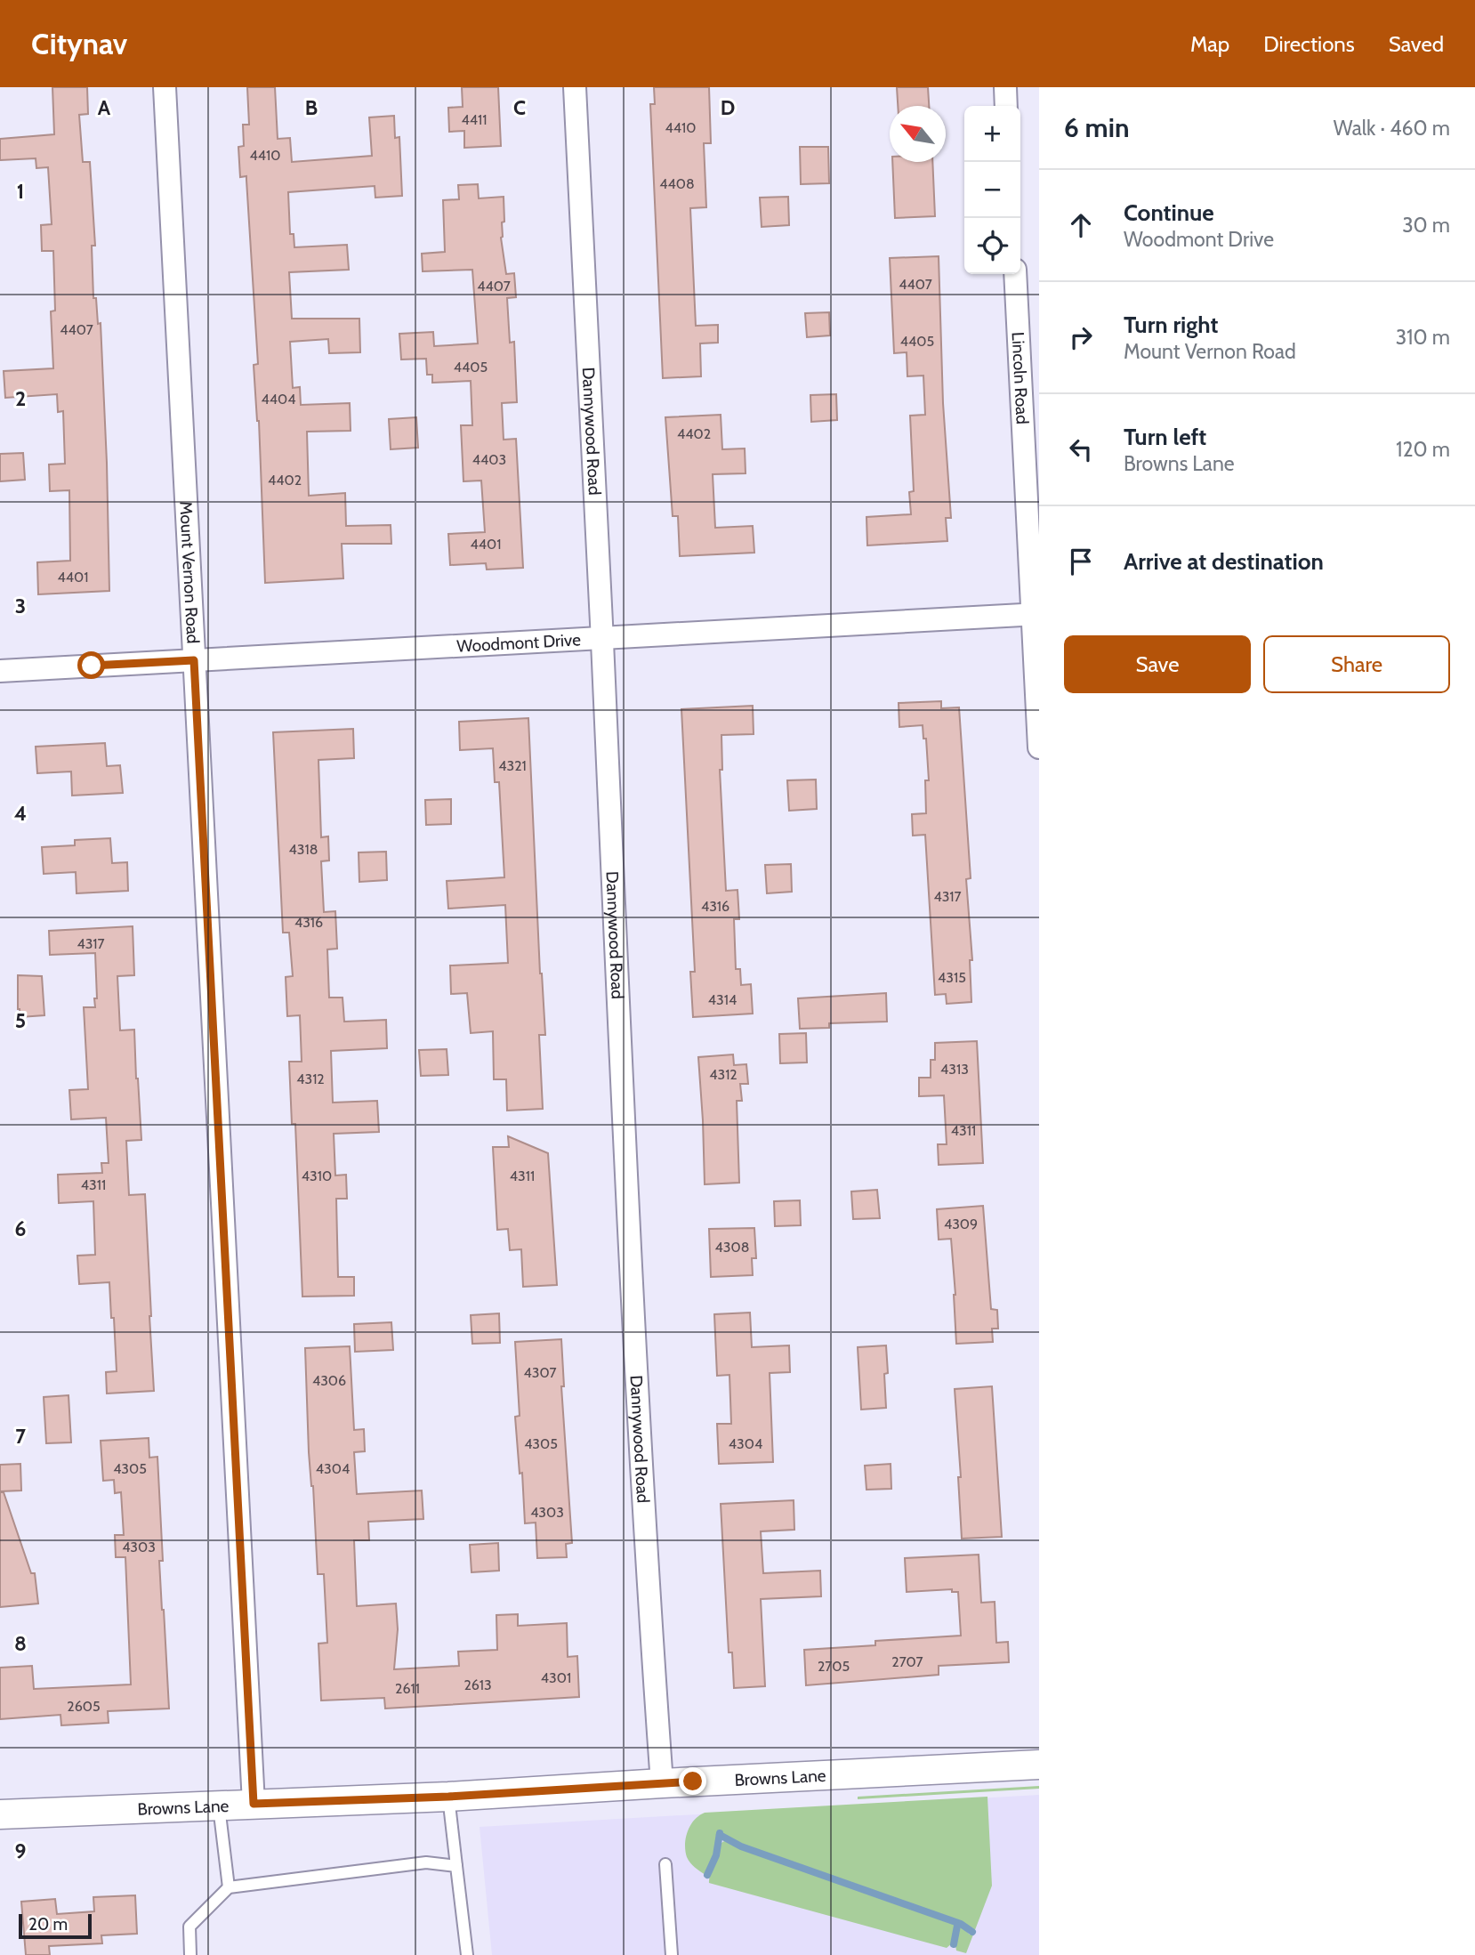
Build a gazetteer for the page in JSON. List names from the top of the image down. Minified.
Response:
{"streets":{"street":["Lincoln Road","Dannywood Road","Mount Vernon Road","Woodmont Drive","Browns Lane"]},"crossings":[["Lincoln Road","Woodmont Drive"],["Dannywood Road","Woodmont Drive"],["Dannywood Road","Browns Lane"],["Mount Vernon Road","Woodmont Drive"],["Mount Vernon Road","Browns Lane"]],"house_numbers":["4411","4410","4410","4408","4407","4407","4407","4405","4405","4404","4402","4403","4402","4401","4401","4321","4318","4317","4316","4316","4317","4315","4314","4313","4312","4312","4311","4310","4311","4311","4309","4308","4307","4306","4305","4304","4305","4304","4303","4303","2707","2705","4301","2613","2611","2605"],"scale_bar":"20 m","north":"top left","page":{"header":"Citynav","nav":["Map","Directions","Saved"],"heading":["6 min","Walk · 460 m"],"map_buttons":["+","−"],"list":[["Continue","Woodmont Drive","30 m"],["Turn right","Mount Vernon Road","310 m"],["Turn left","Browns Lane","120 m"],"Arrive at destination"],"buttons":["Save","Share"],"scale":"20 m"},"grid":{"columns":["A","B","C","D"],"rows":["1","2","3","4","5","6","7","8","9"]}}
